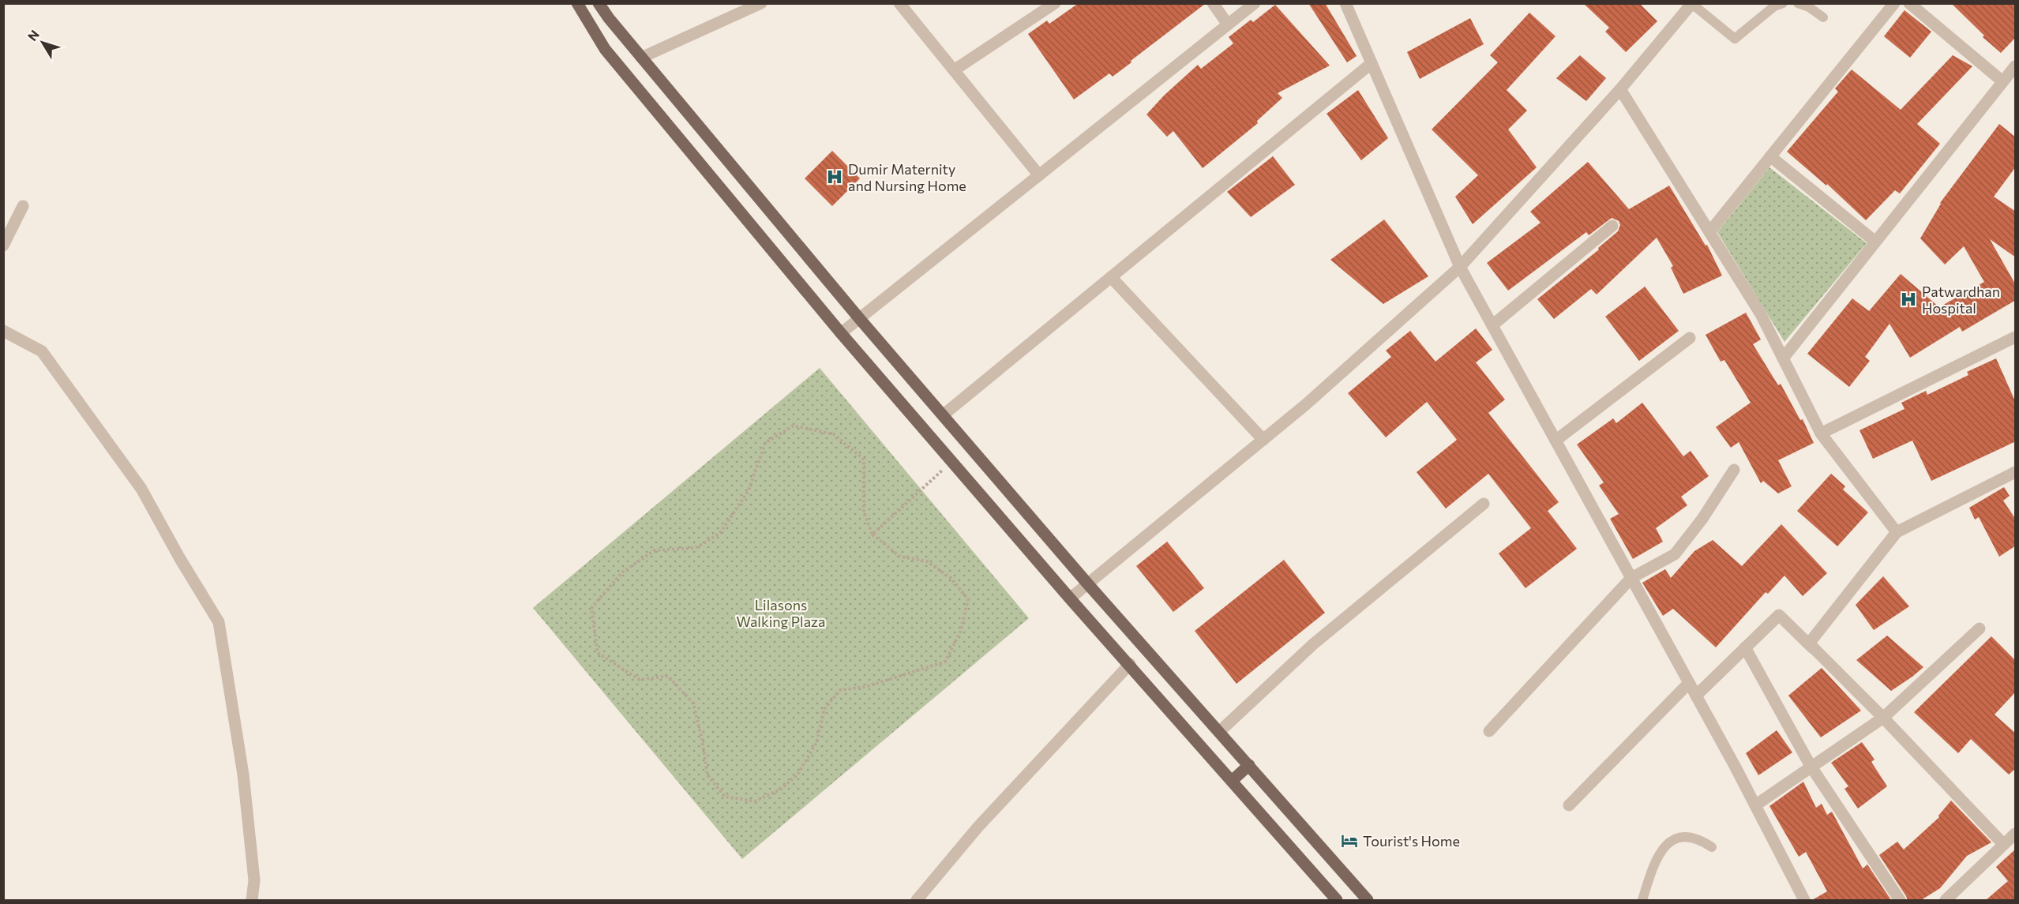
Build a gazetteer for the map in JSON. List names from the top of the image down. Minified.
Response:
{"parks":["Lilasons Walking Plaza"],"places":{"hospital":["Dumir Maternity and Nursing Home","Patwardhan Hospital"],"hotel":["Tourist's Home"]},"north":"top left"}
